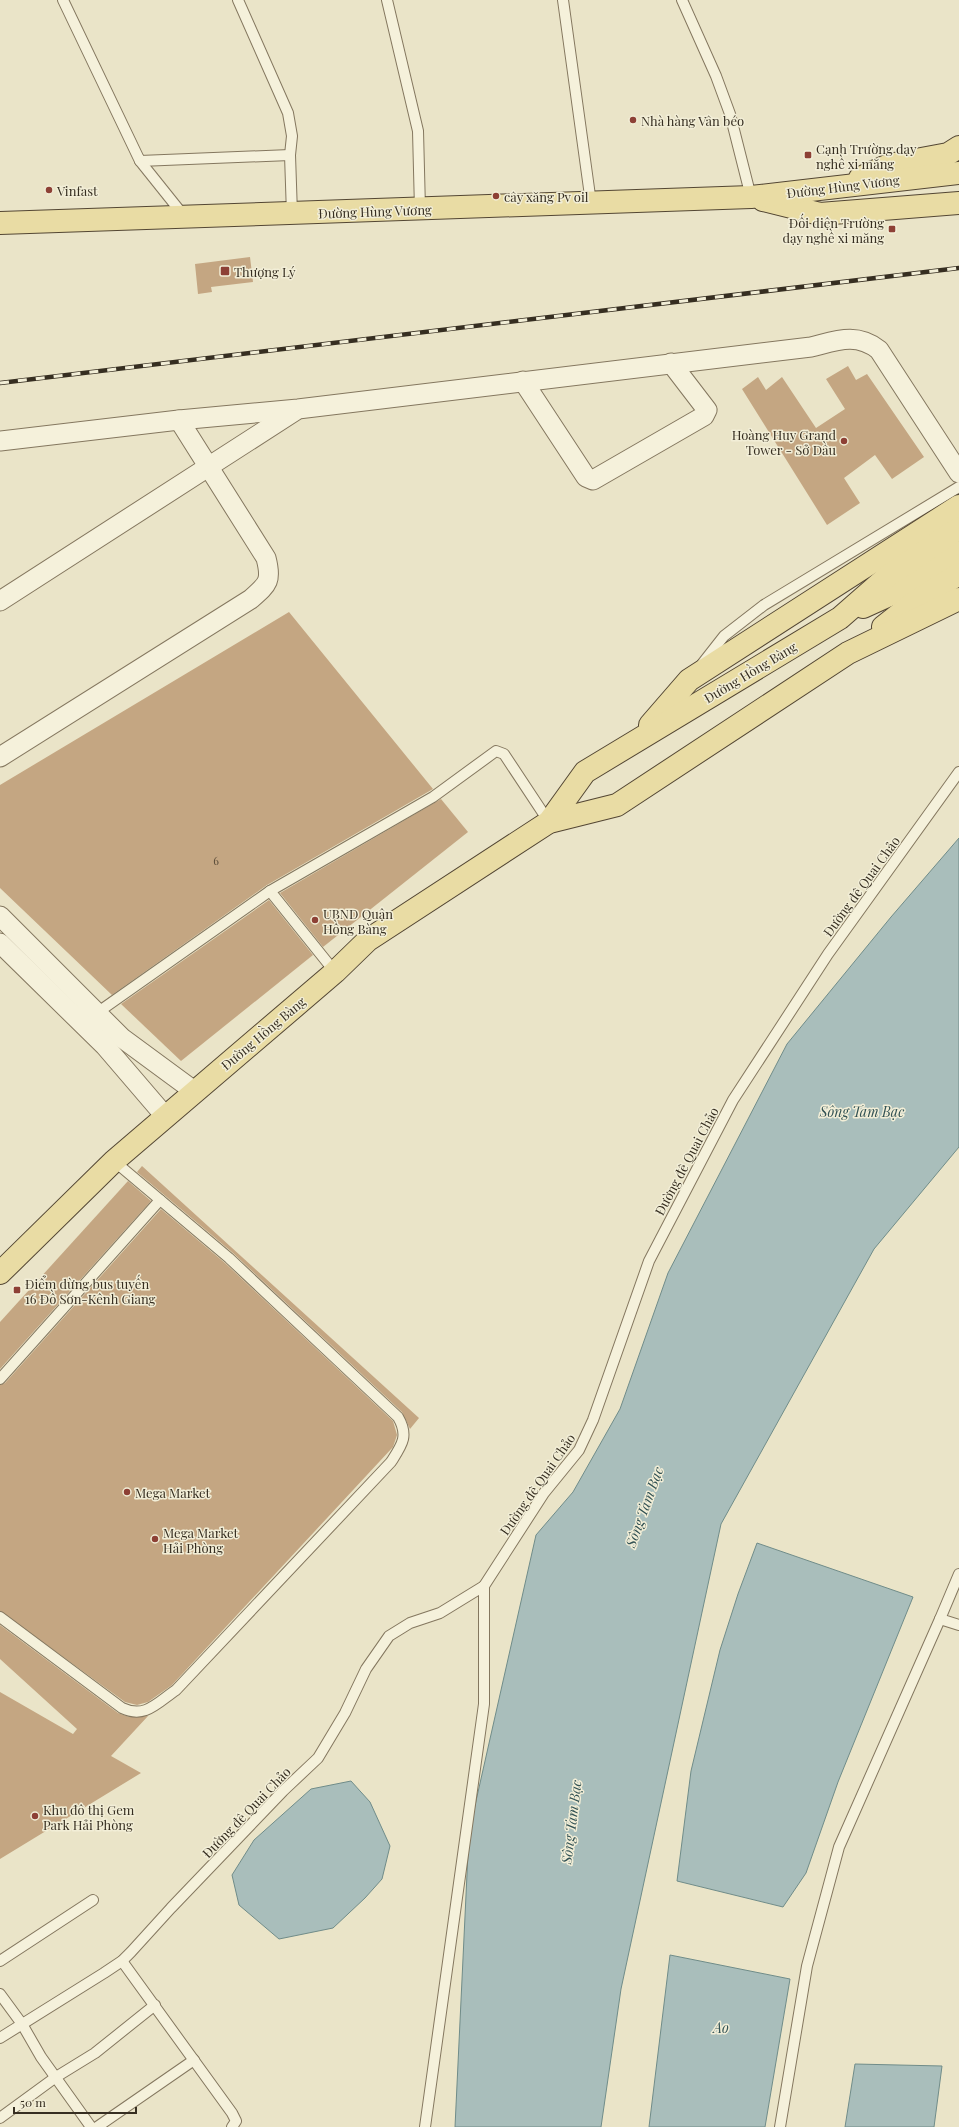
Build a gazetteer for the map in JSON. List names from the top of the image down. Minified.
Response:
{"streets":{"main road":["Đường Hùng Vương","Đường Hồng Bàng"],"lane":["Đường đê Quai Chảo"]},"water":["Sông Tam Bạc","Ao"],"places":{"other":["Nhà hàng Vân béo","Vinfast","cây xăng Pv oil","Hoàng Huy Grand Tower - Sở Dầu","UBND Quận Hồng Bàng","Mega Market","Mega Market Hải Phòng","Khu đô thị Gem Park Hải Phòng"],"transit":["Cạnh Trường dạy nghề xi măng","Đối diện Trường dạy nghề xi măng","Thượng Lý","Điểm dừng bus tuyến 16 Đồ Sơn-Kênh Giang"]},"house_numbers":["6"],"scale_bar":"50 m"}
